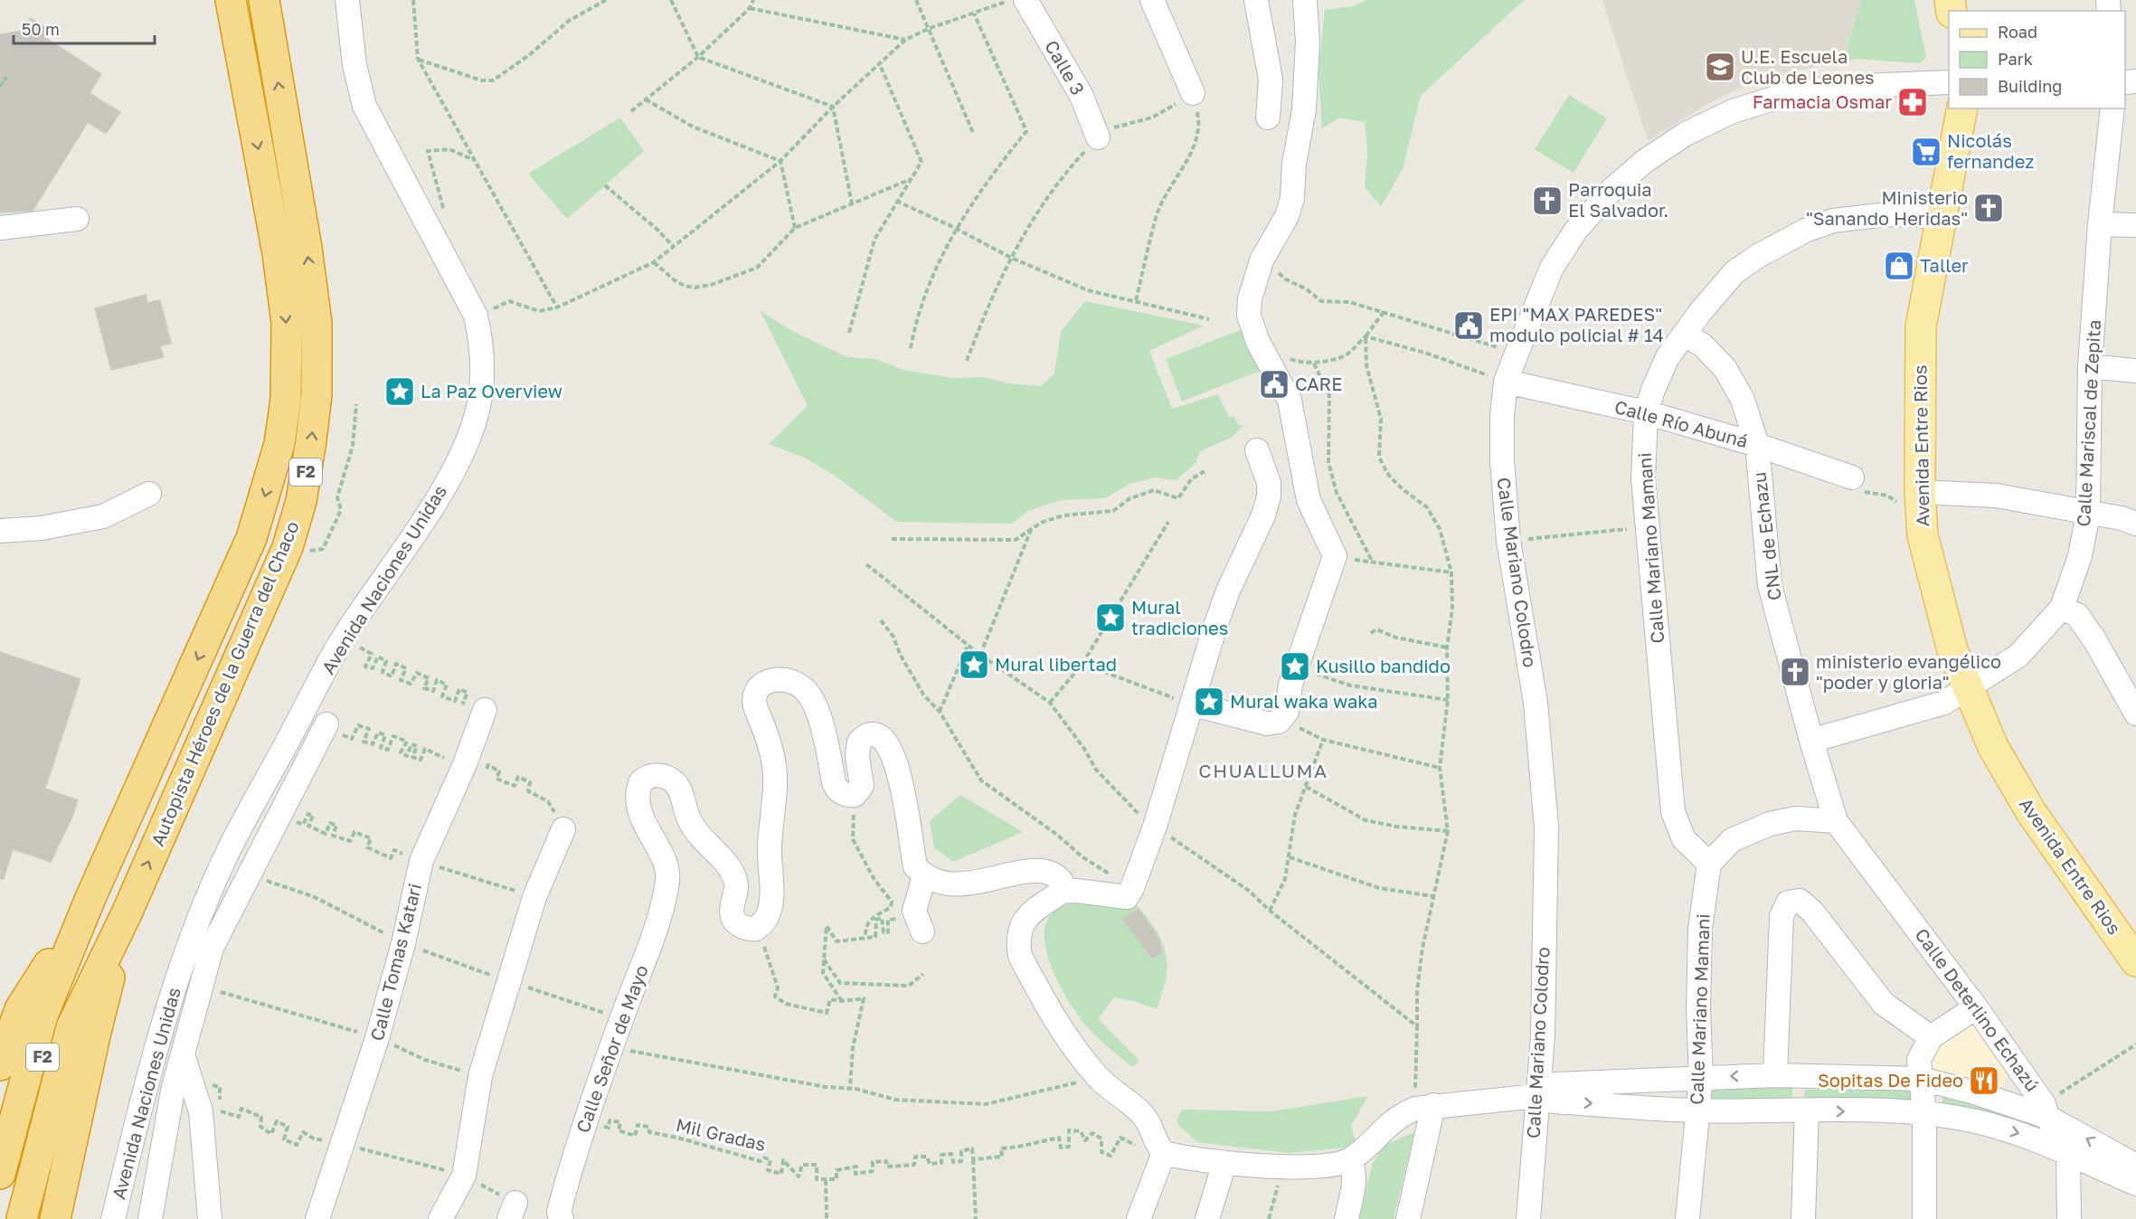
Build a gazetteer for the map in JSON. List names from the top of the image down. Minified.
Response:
{"streets":{"highway":["F2","Autopista Héroes de la Guerra del Chaco"],"main road":["Avenida Entre Rios"],"street":["Calle 3","Calle Mariscal de Zepita","Calle Río Abuná","CNL de Echazu","Calle Mariano Mamani","Calle Mariano Colodro","Avenida Naciones Unidas","Calle Tomas Katari","Calle Deterlino Echazú","Calle Señor de Mayo"],"path":["Mil Gradas"]},"crossings":[["Calle Mariscal de Zepita","Avenida Entre Rios"],["Calle Mariscal de Zepita","CNL de Echazu"],["Calle Río Abuná","CNL de Echazu"],["Calle Río Abuná","Calle Mariano Mamani"],["Calle Río Abuná","Calle Mariano Colodro"],["Avenida Entre Rios","Calle Mariano Mamani"],["CNL de Echazu","Calle Mariano Mamani"],["CNL de Echazu","Calle Deterlino Echazú"],["Calle Señor de Mayo","Mil Gradas"]],"districts":["CHUALLUMA"],"places":{"school or university":["U.E. Escuela Club de Leones"],"pharmacy":["Farmacia Osmar"],"supermarket":["Nicolás fernandez"],"church":["Parroquia El Salvador.","Ministerio \"Sanando Heridas\"","ministerio evangélico \"poder y gloria\""],"shop":["Taller"],"public building":["EPI \"MAX PAREDES\" modulo policial # 14","CARE"],"place":["La Paz Overview","Mural tradiciones","Mural libertad","Kusillo bandido","Mural waka waka"],"restaurant":["Sopitas De Fideo"]},"legend":["Road","Park","Building"],"scale_bar":"50 m"}
